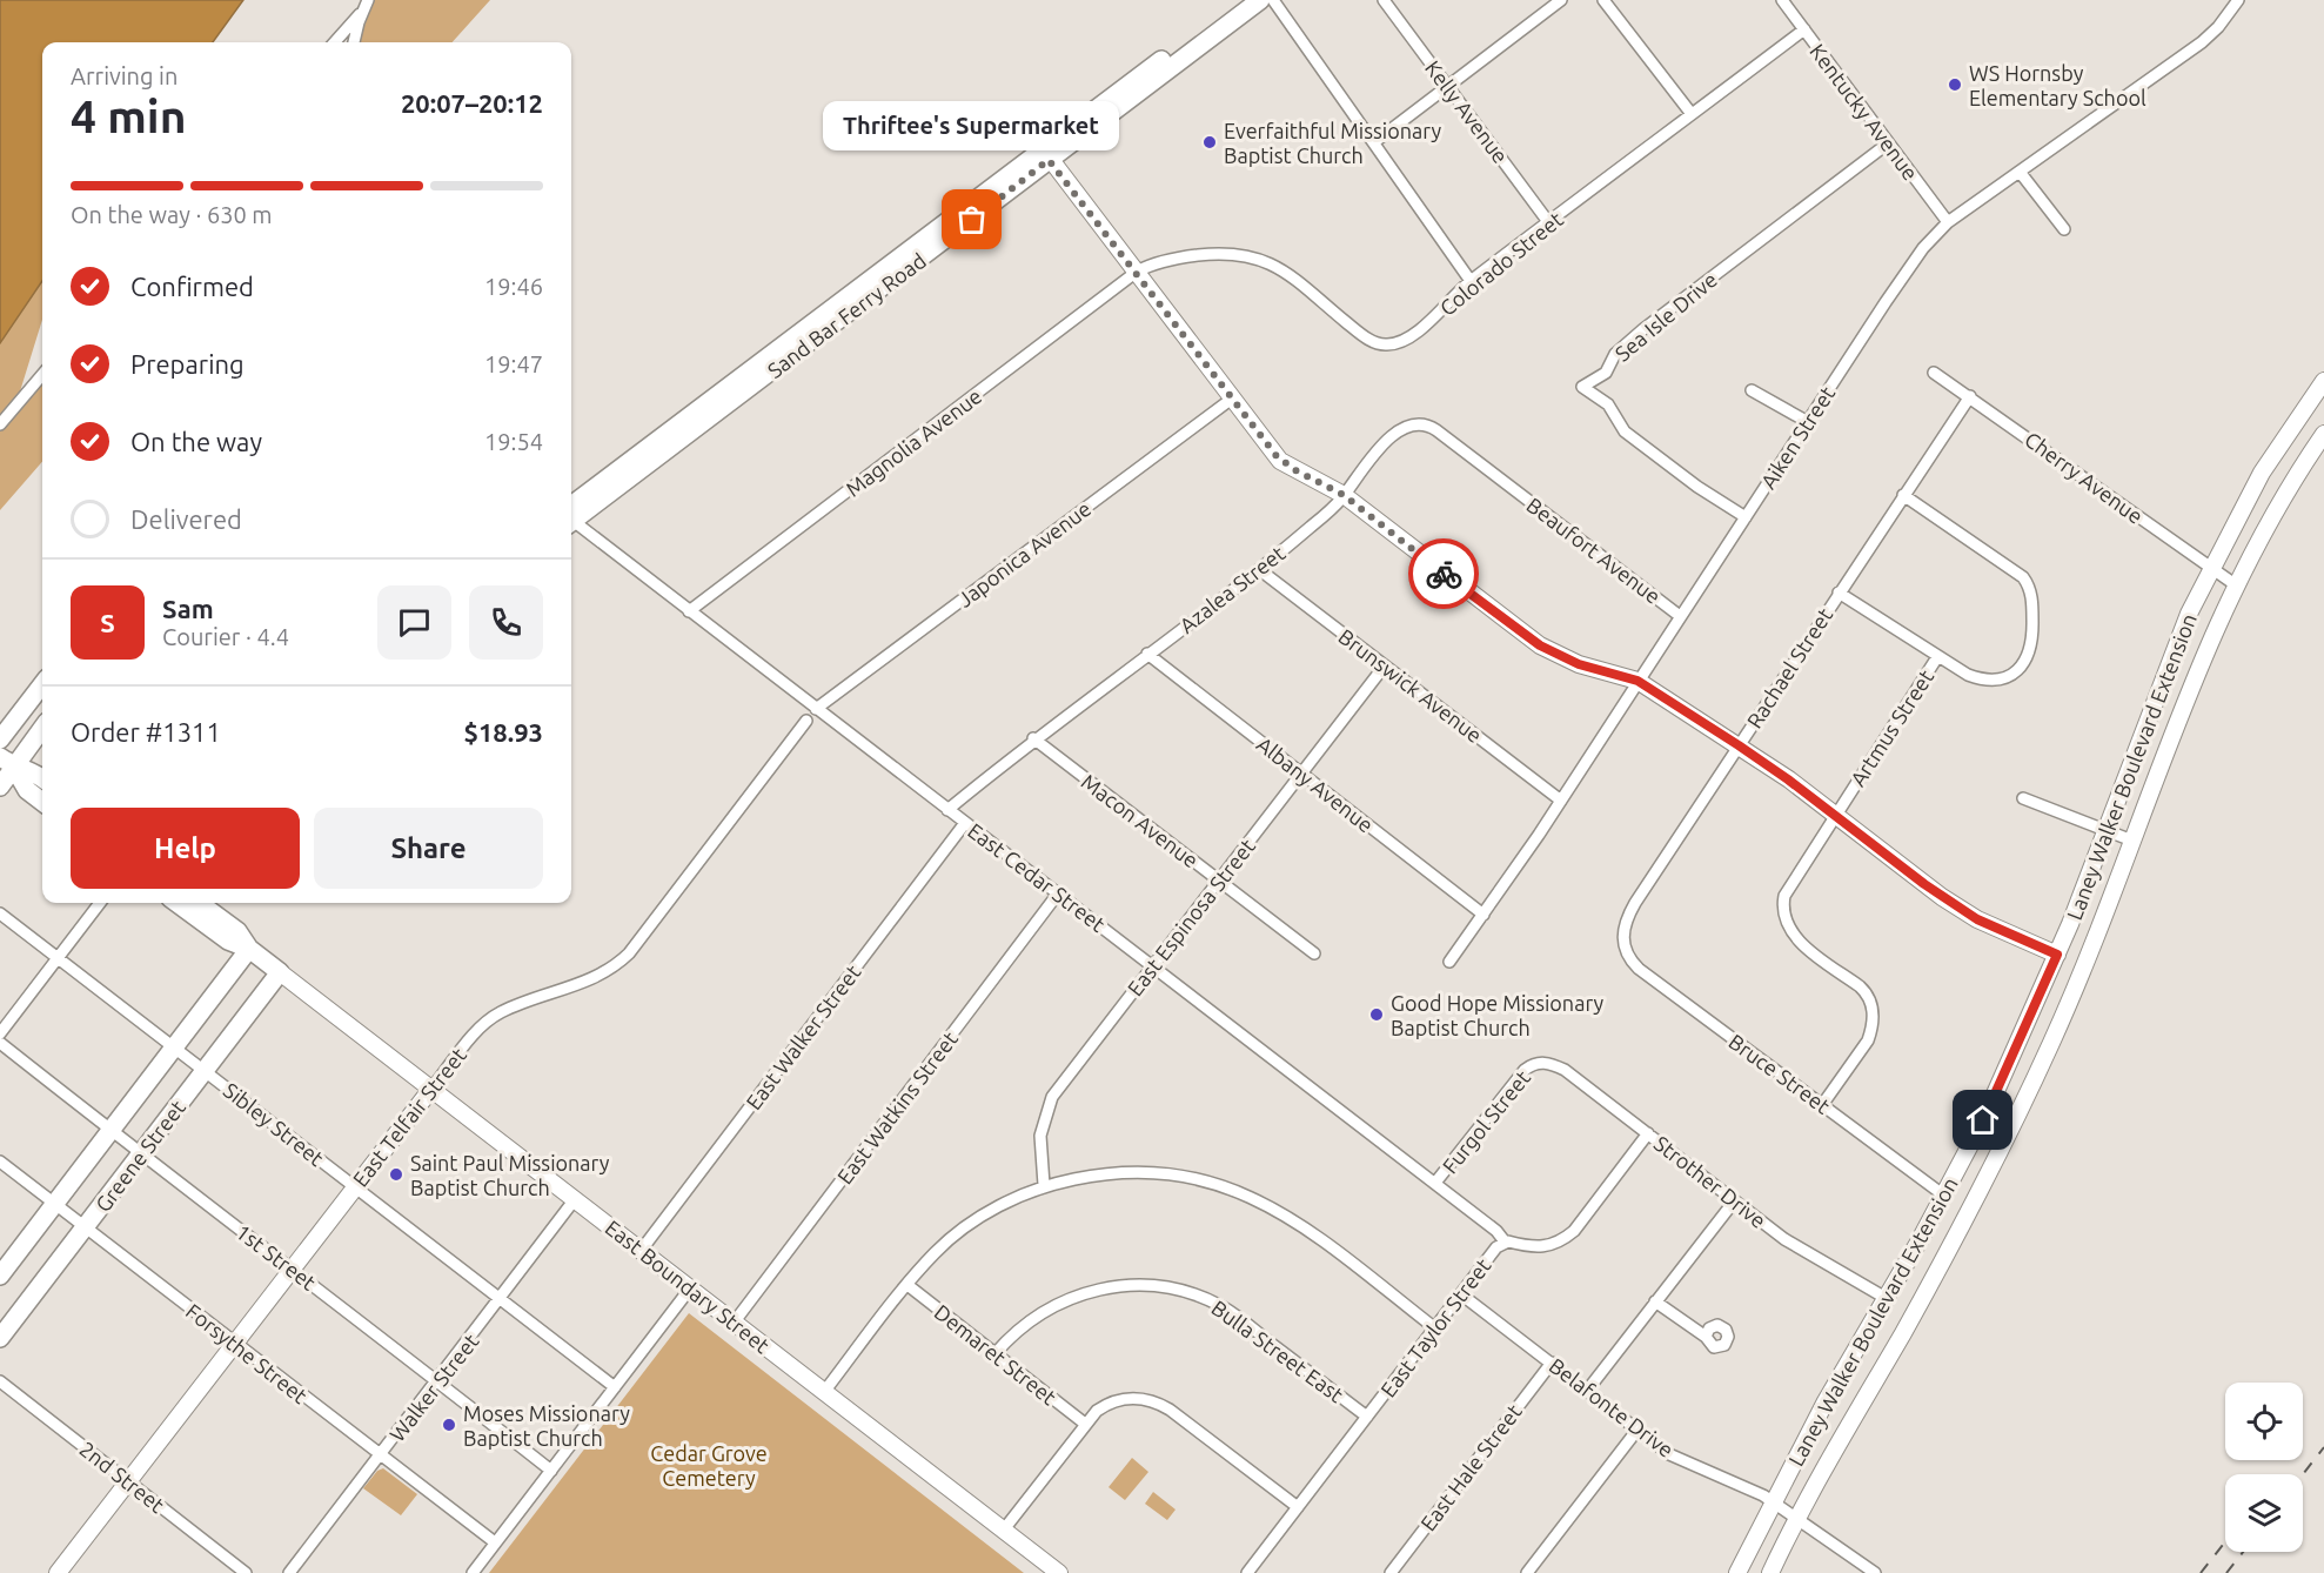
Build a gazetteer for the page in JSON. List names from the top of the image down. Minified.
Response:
{"streets":{"main road":["Sand Bar Ferry Road","Laney Walker Boulevard Extension","East Telfair Street","Greene Street","East Boundary Street"],"street":["Kelly Avenue","Kentucky Avenue","Colorado Street","Sea Isle Drive","Aiken Street","Magnolia Avenue","Cherry Avenue","Beaufort Avenue","Japonica Avenue","Azalea Street","Rachael Street","Brunswick Avenue","Artmus Street","Albany Avenue","Macon Avenue","East Cedar Street","East Espinosa Street","East Walker Street","Bruce Street","East Watkins Street","Furgol Street","Sibley Street","Strother Drive","1st Street","East Taylor Street","Bulla Street East","Forsythe Street","Demaret Street","Walker Street","Belafonte Drive","East Hale Street","2nd Street"]},"crossings":[["Kelly Avenue","Colorado Street"],["Kentucky Avenue","Colorado Street"],["Kentucky Avenue","Sea Isle Drive"],["Kentucky Avenue","Aiken Street"],["Colorado Street","Magnolia Avenue"],["Sea Isle Drive","Aiken Street"],["Aiken Street","Beaufort Avenue"],["Aiken Street","Brunswick Avenue"],["Aiken Street","Albany Avenue"],["Magnolia Avenue","East Cedar Street"],["Cherry Avenue","Rachael Street"],["Cherry Avenue","Laney Walker Boulevard Extension"],["Beaufort Avenue","Azalea Street"],["Japonica Avenue","East Cedar Street"],["Azalea Street","Brunswick Avenue"],["Azalea Street","Albany Avenue"],["Azalea Street","Macon Avenue"],["Azalea Street","East Cedar Street"],["Rachael Street","Bruce Street"],["Brunswick Avenue","East Espinosa Street"],["Artmus Street","Bruce Street"],["Laney Walker Boulevard Extension","Bruce Street"],["Laney Walker Boulevard Extension","Strother Drive"],["Laney Walker Boulevard Extension","Belafonte Drive"],["Albany Avenue","East Espinosa Street"],["Macon Avenue","East Espinosa Street"],["East Cedar Street","East Espinosa Street"],["East Cedar Street","East Walker Street"],["East Cedar Street","East Watkins Street"],["East Cedar Street","Furgol Street"],["East Cedar Street","East Taylor Street"],["East Walker Street","East Boundary Street"],["East Watkins Street","East Boundary Street"],["East Telfair Street","Sibley Street"],["East Telfair Street","1st Street"],["East Telfair Street","East Boundary Street"],["East Telfair Street","Forsythe Street"],["East Telfair Street","2nd Street"],["Furgol Street","Strother Drive"],["Sibley Street","Greene Street"],["Sibley Street","Walker Street"],["Greene Street","1st Street"],["Greene Street","East Boundary Street"],["Greene Street","Forsythe Street"],["Strother Drive","East Taylor Street"],["1st Street","Walker Street"],["East Boundary Street","Walker Street"],["East Taylor Street","Bulla Street East"],["East Taylor Street","Belafonte Drive"],["Bulla Street East","Demaret Street"],["Forsythe Street","Walker Street"],["Belafonte Drive","East Hale Street"]],"parks":["Cedar Grove Cemetery"],"places":["WS Hornsby Elementary School","Everfaithful Missionary Baptist Church","Thriftee's Supermarket","Good Hope Missionary Baptist Church","Saint Paul Missionary Baptist Church","Moses Missionary Baptist Church"],"page":{"heading":["4 min","Arriving in","20:07–20:12"],"panel":["Sam","Courier · 4.4","Order #1311","$18.93"],"bubble":"Thriftee's Supermarket","bar":"On the way · 630 m","list":[["Confirmed","19:46"],["Preparing","19:47"],["On the way","19:54"],"Delivered"],"round":"S","buttons":["Help","Share"]}}
